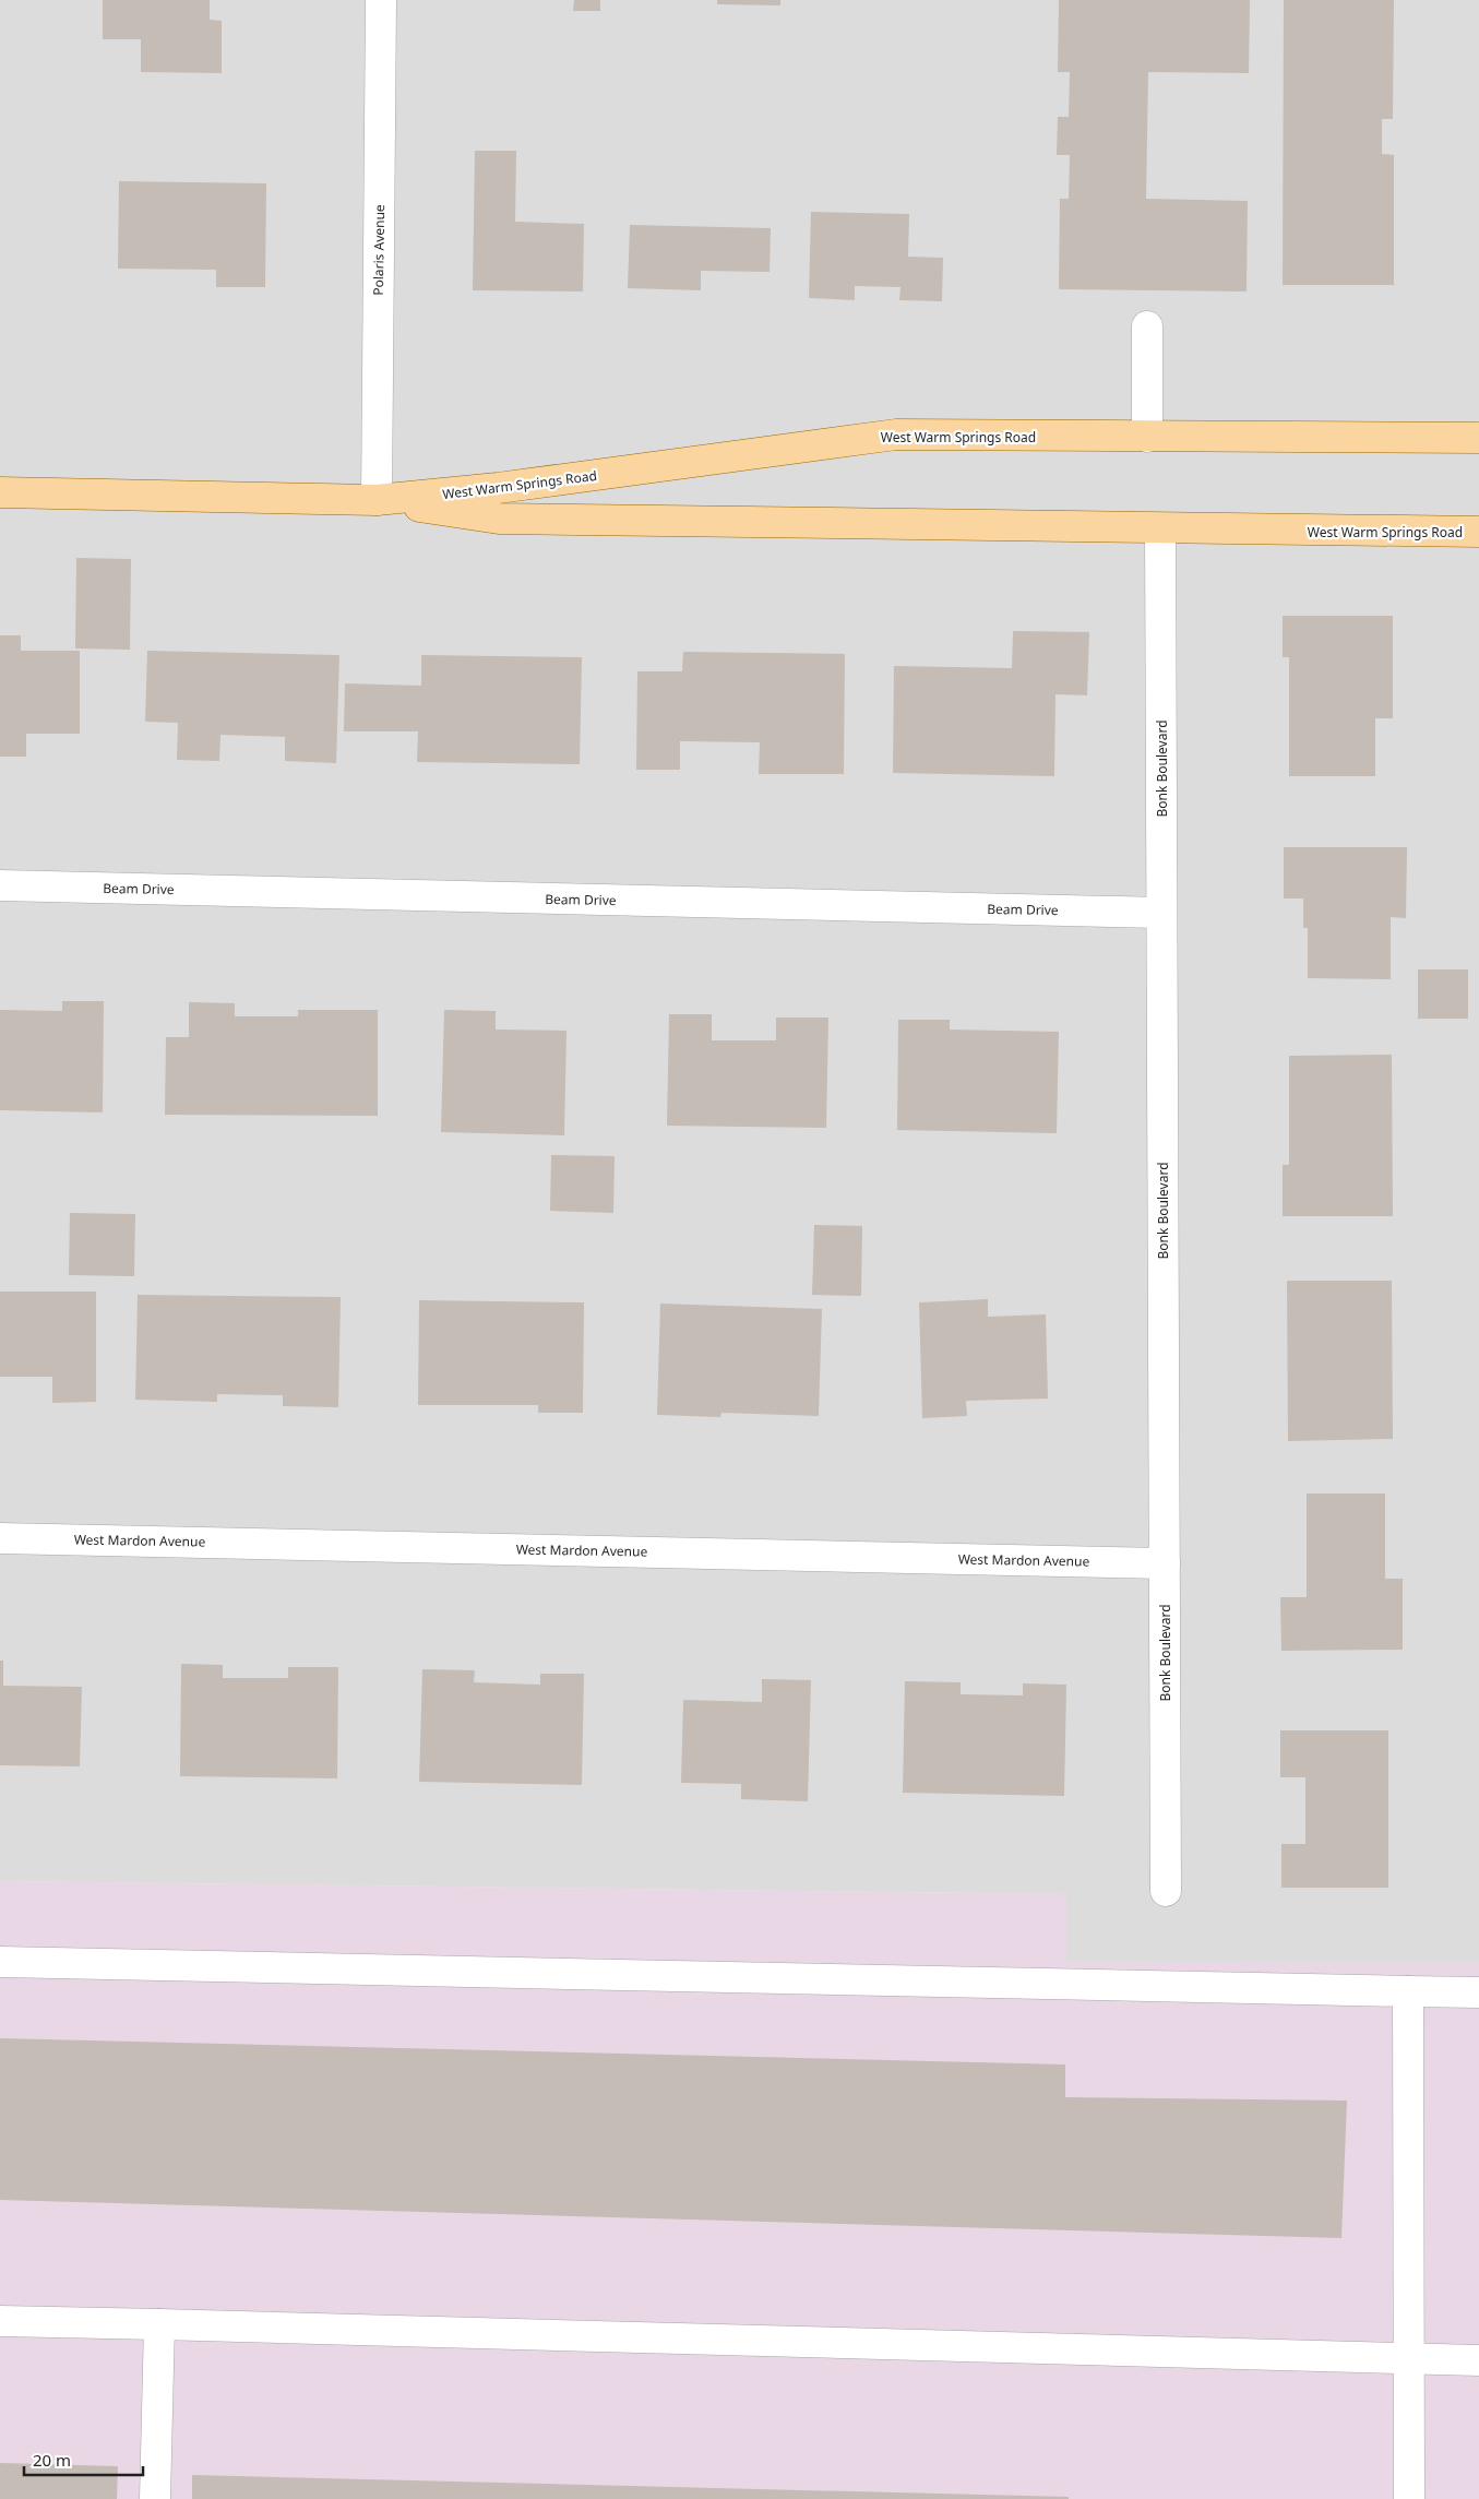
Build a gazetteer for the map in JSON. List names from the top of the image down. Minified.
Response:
{"streets":{"main road":["West Warm Springs Road"],"street":["Polaris Avenue","Bonk Boulevard","Beam Drive","West Mardon Avenue"]},"crossings":[["Polaris Avenue","West Warm Springs Road"],["West Warm Springs Road","Bonk Boulevard"],["Bonk Boulevard","Beam Drive"],["Bonk Boulevard","West Mardon Avenue"]],"scale_bar":"20 m"}
